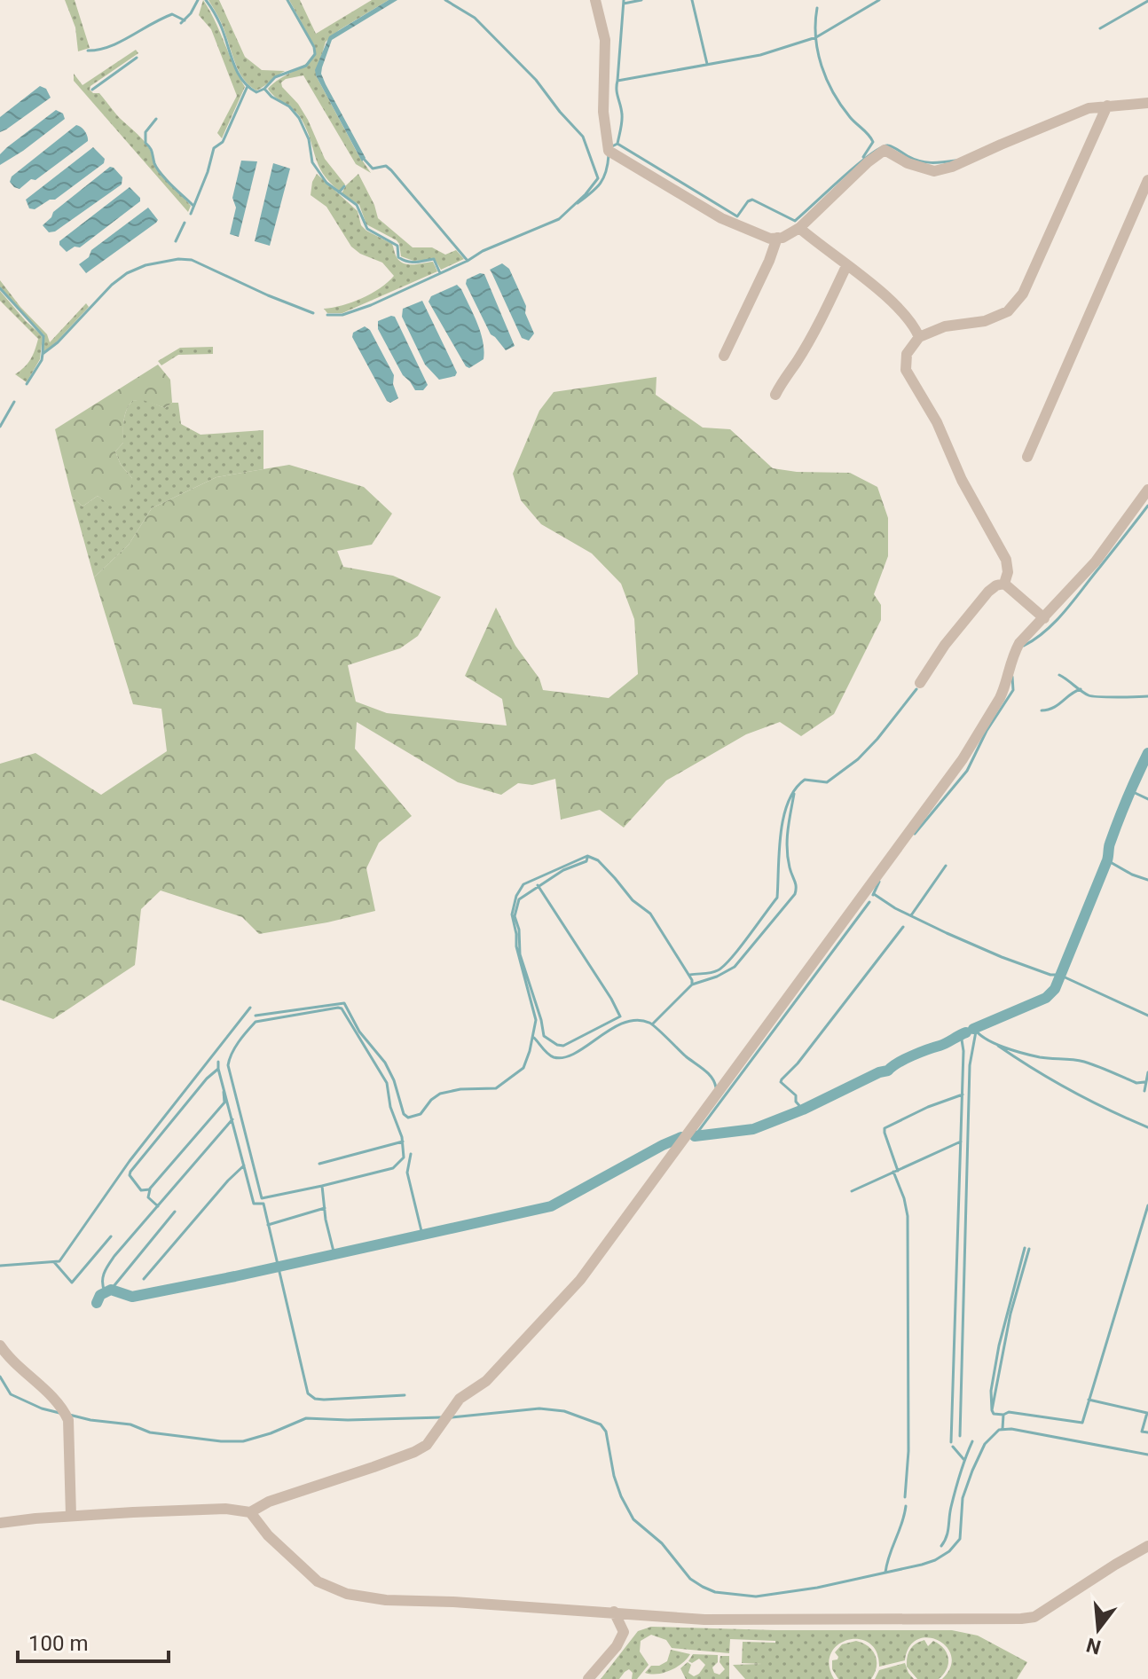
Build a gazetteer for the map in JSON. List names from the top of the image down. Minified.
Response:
{"scale_bar":"100 m","north":"bottom"}
